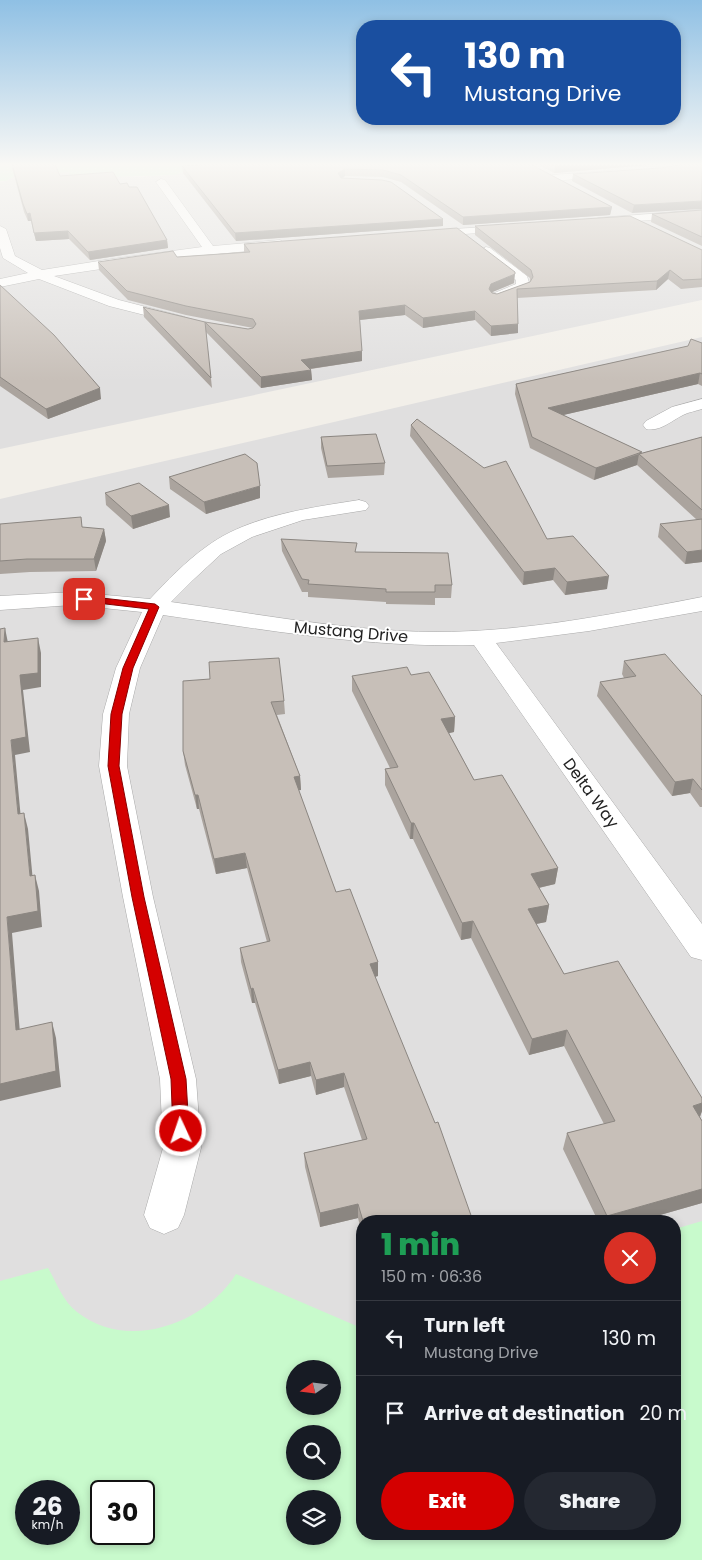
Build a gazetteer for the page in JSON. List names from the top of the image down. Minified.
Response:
{"streets":{"street":["Mustang Drive","Delta Way"]},"crossings":[["Mustang Drive","Delta Way"]],"north":"left","page":{"turn":["130 m","Mustang Drive"],"heading":["1 min","150 m · 06:36"],"list":[{"name":"Turn left","note":"Mustang Drive","value":"130 m"},{"name":"Arrive at destination","value":"20 m"}],"buttons":["Exit","Share"],"speed":"26 km/h","limit":"30"}}
